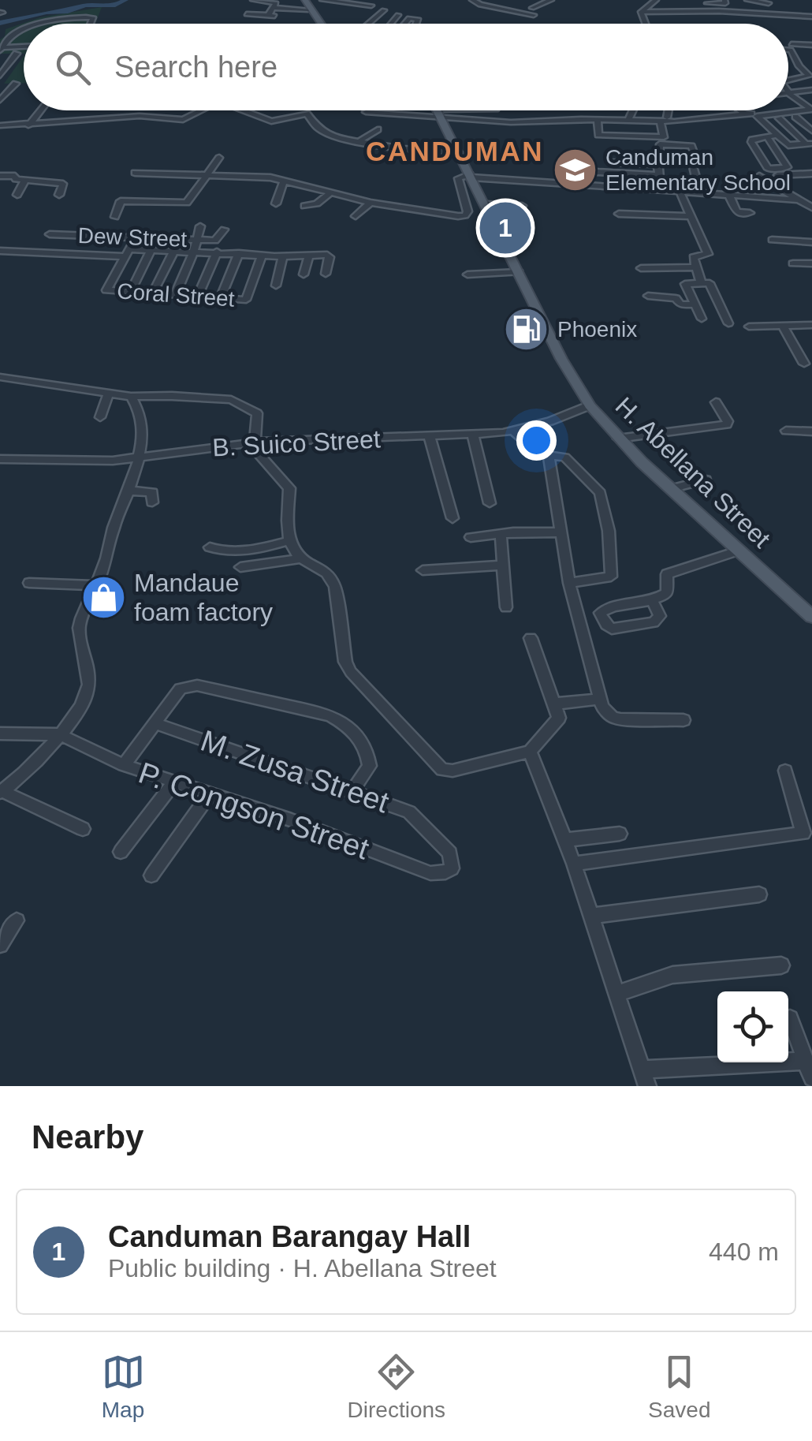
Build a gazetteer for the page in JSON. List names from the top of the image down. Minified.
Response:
{"streets":{"main road":["H. Abellana Street"],"street":["Dew Street","Coral Street","B. Suico Street","M. Zusa Street","P. Congson Street"]},"crossings":[["B. Suico Street","H. Abellana Street"],["M. Zusa Street","P. Congson Street"]],"districts":["CANDUMAN"],"places":{"school or university":["Canduman Elementary School"],"fuel station":["Phoenix"],"shop":["Mandaue foam factory"]},"page":{"search":"Search here","pins":"1","heading":"Nearby","list":[{"mark":"1","name":"Canduman Barangay Hall","note":"Public building · H. Abellana Street","value":"440 m"}],"nav":["Map","Directions","Saved"]}}
